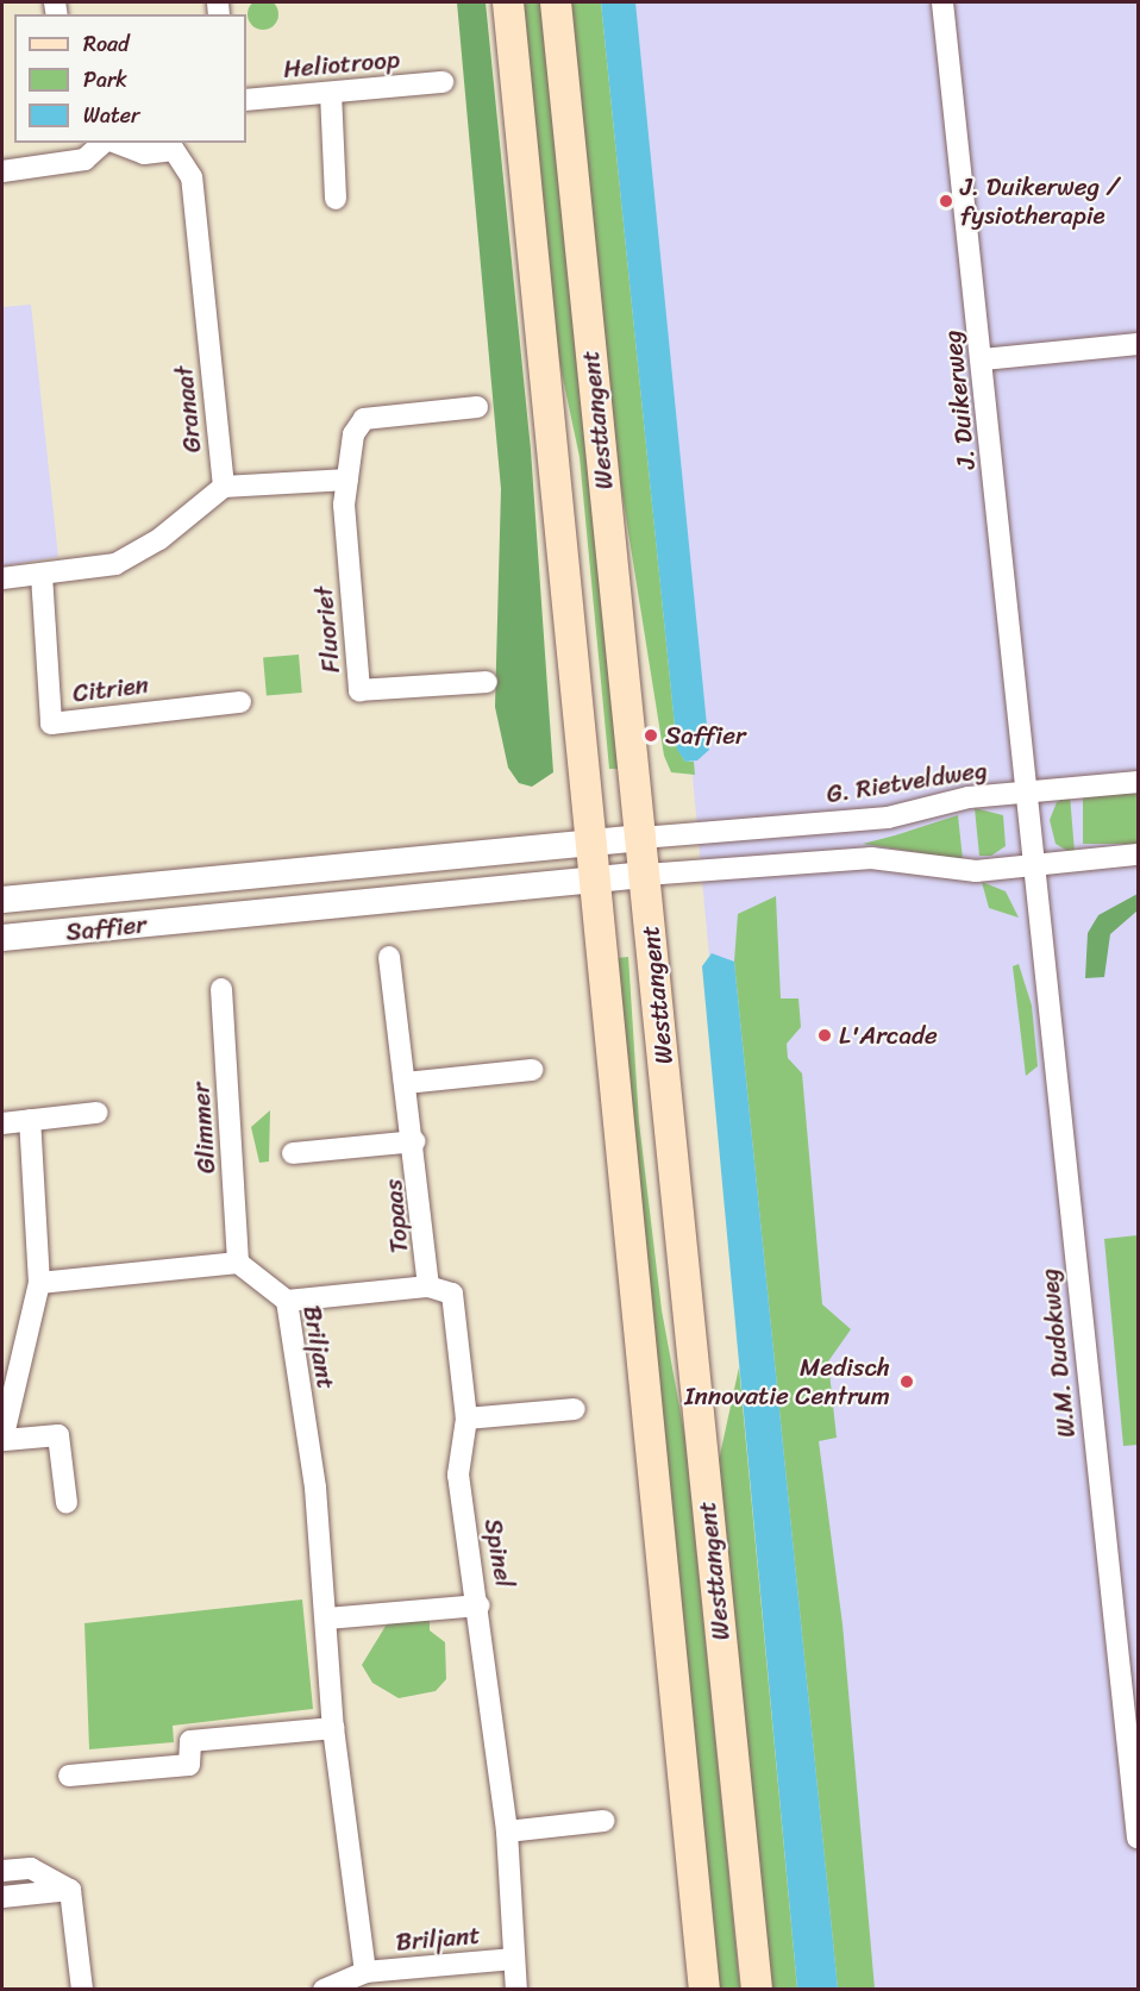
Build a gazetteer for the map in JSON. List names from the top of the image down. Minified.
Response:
{"streets":{"main road":["Westtangent"],"street":["Heliotroop","J. Duikerweg","Granaat","Fluoriet","Citrien","G. Rietveldweg","Saffier","Glimmer","Topaas","Briljant","W.M. Dudokweg","Spinel"]},"crossings":[["J. Duikerweg","G. Rietveldweg"],["J. Duikerweg","W.M. Dudokweg"],["Westtangent","G. Rietveldweg"],["Westtangent","Saffier"],["G. Rietveldweg","Saffier"],["Glimmer","Briljant"],["Topaas","Spinel"],["Briljant","Spinel"]],"places":["J. Duikerweg / fysiotherapie","Saffier","L'Arcade","Medisch Innovatie Centrum"],"legend":["Road","Park","Water"]}
